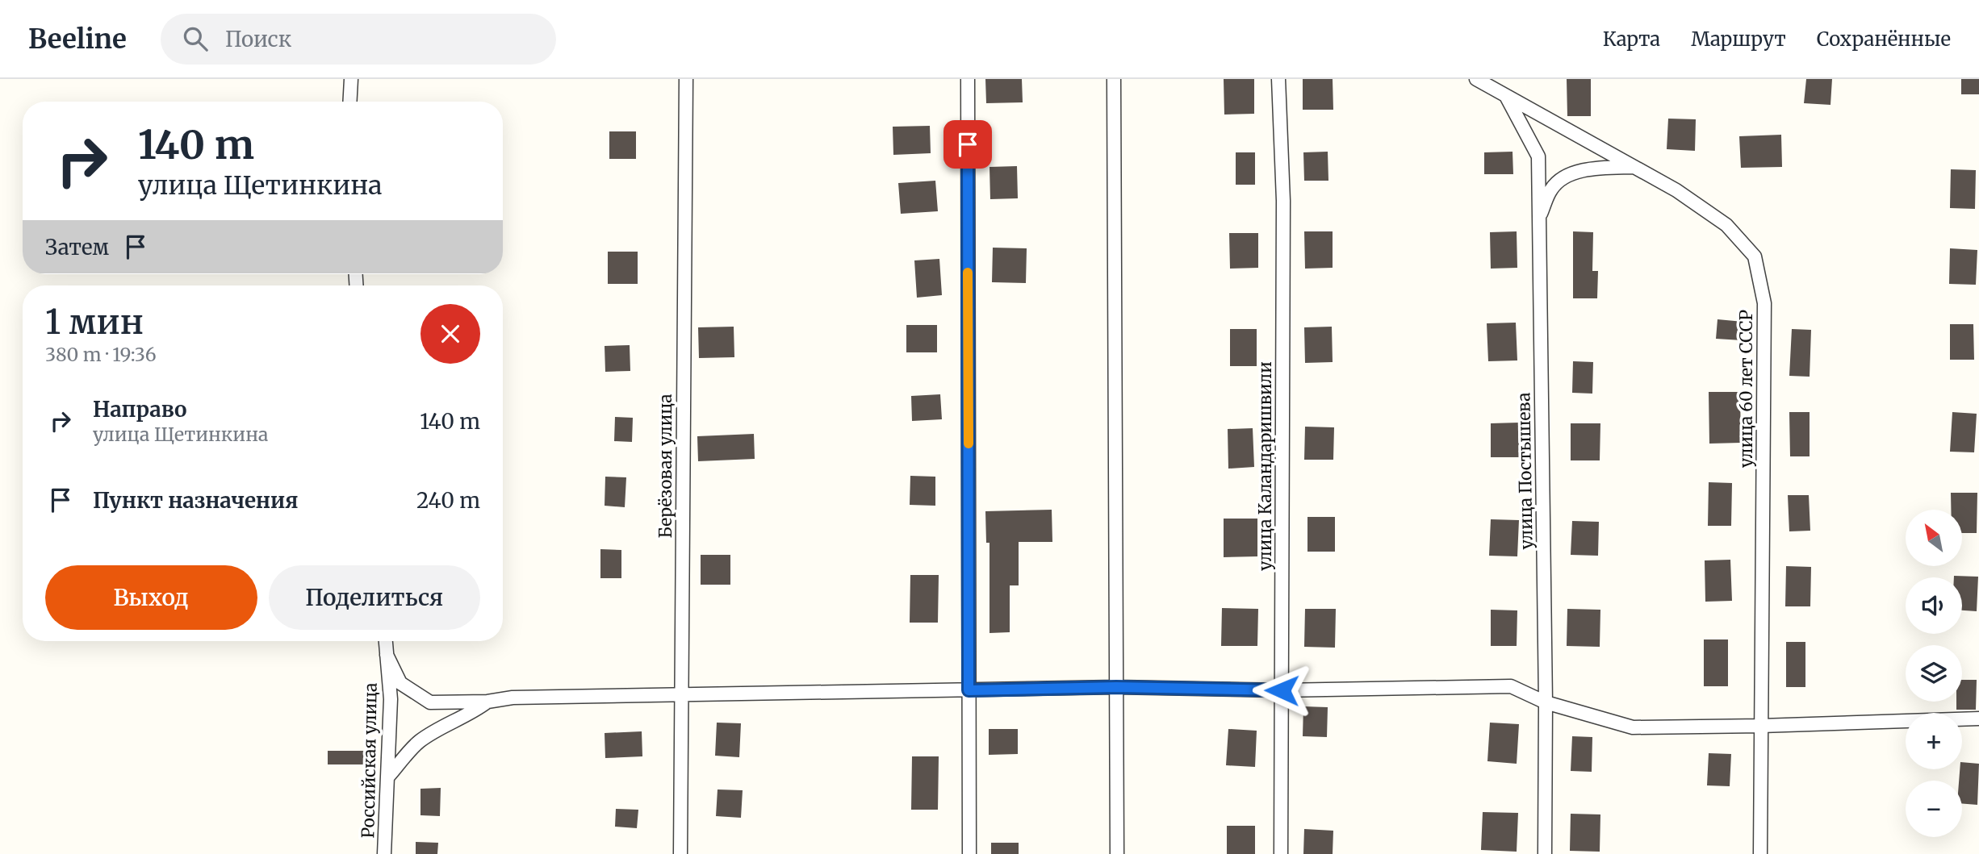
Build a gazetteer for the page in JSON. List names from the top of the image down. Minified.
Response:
{"streets":{"street":["улица 60 лет СССР","Берёзовая улица","улица Каландаришвили","улица Постышева","Российская улица"]},"crossings":[["улица 60 лет СССР","улица Постышева"]],"north":"top left","page":{"header":"Beeline","search":"Поиск","nav":["Карта","Маршрут","Сохранённые"],"turn":["140 m","улица Щетинкина"],"then":"Затем","heading":["1 мин","380 m · 19:36"],"list":[{"name":"Направо","note":"улица Щетинкина","value":"140 m"},{"name":"Пункт назначения","value":"240 m"}],"map_buttons":["+","−"],"buttons":["Выход","Поделиться"]}}
